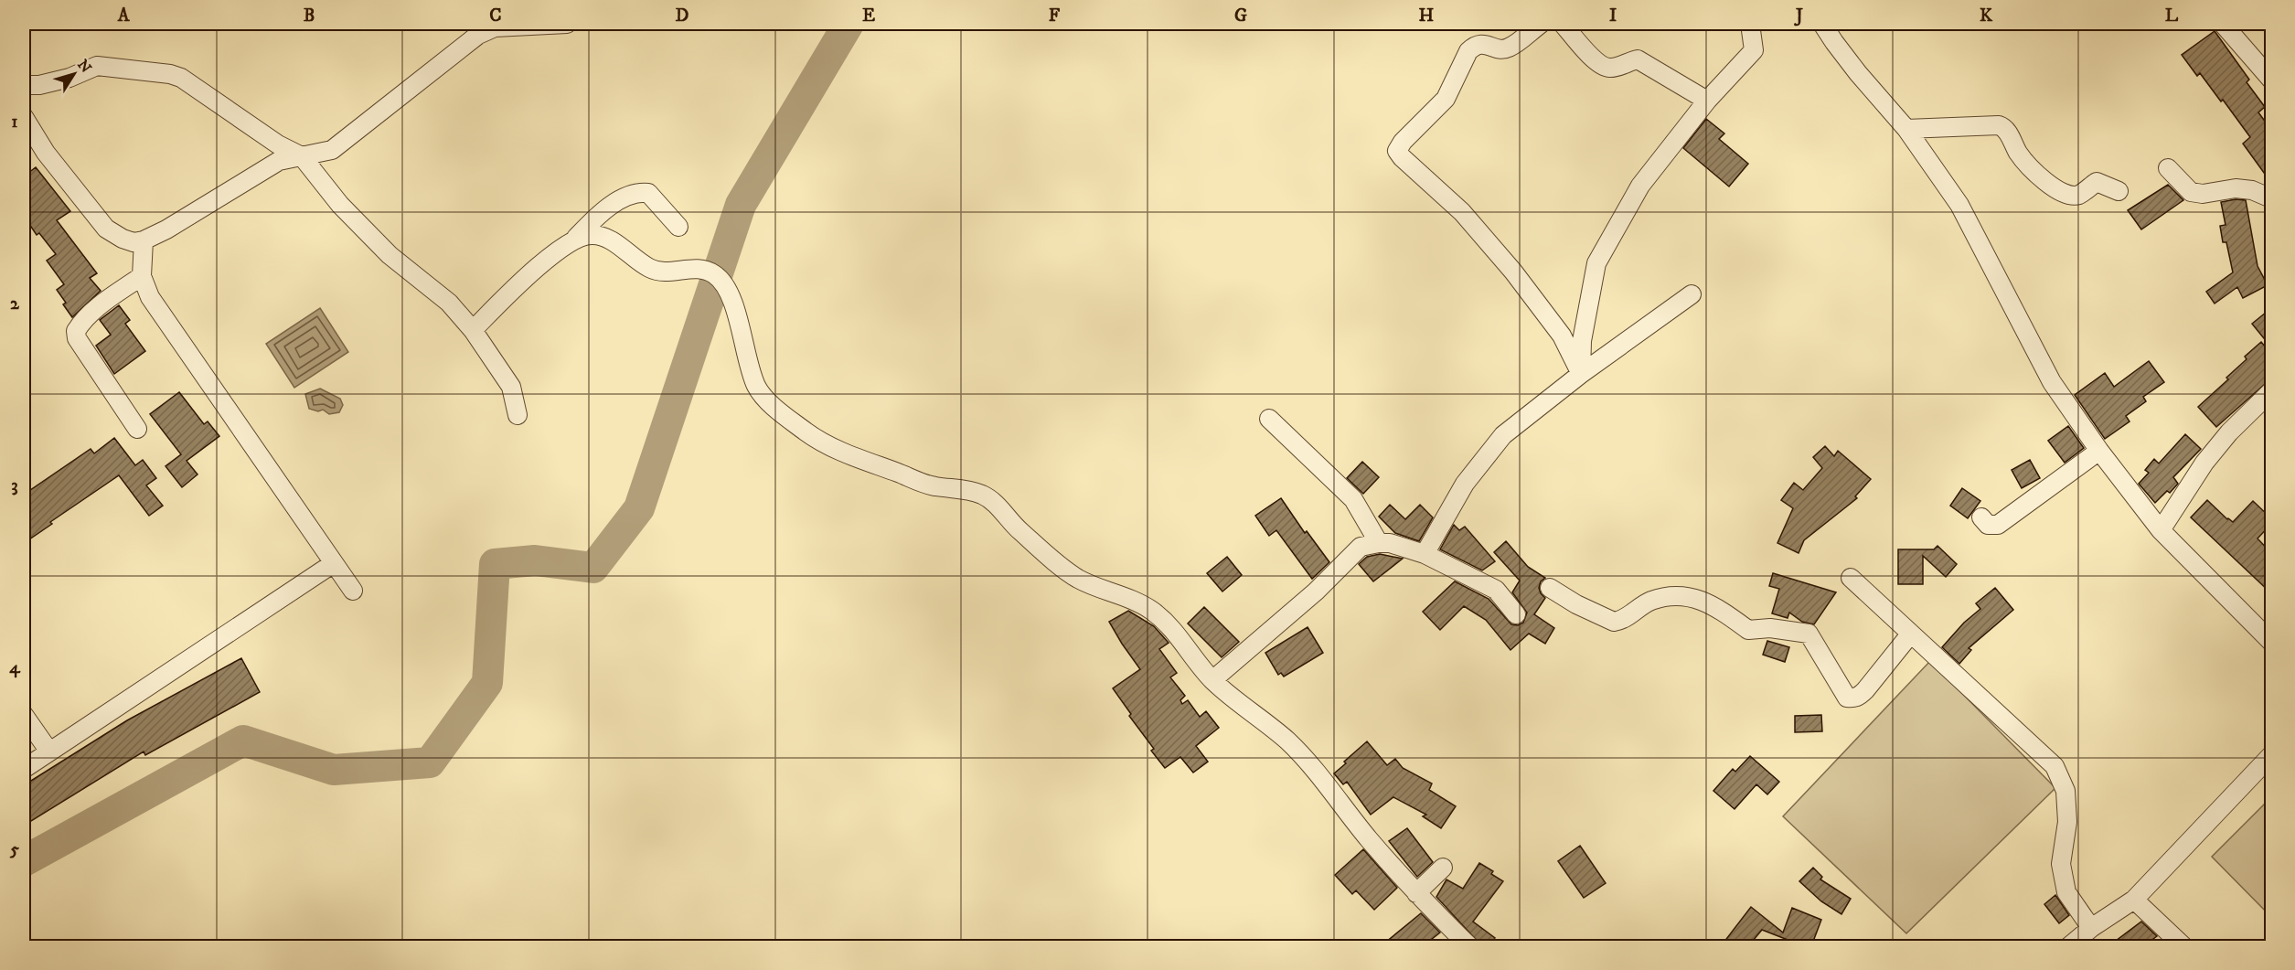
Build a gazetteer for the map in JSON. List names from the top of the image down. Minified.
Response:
{"north":"top right","grid":{"columns":["A","B","C","D","E","F","G","H","I","J","K","L"],"rows":["1","2","3","4","5"]}}
